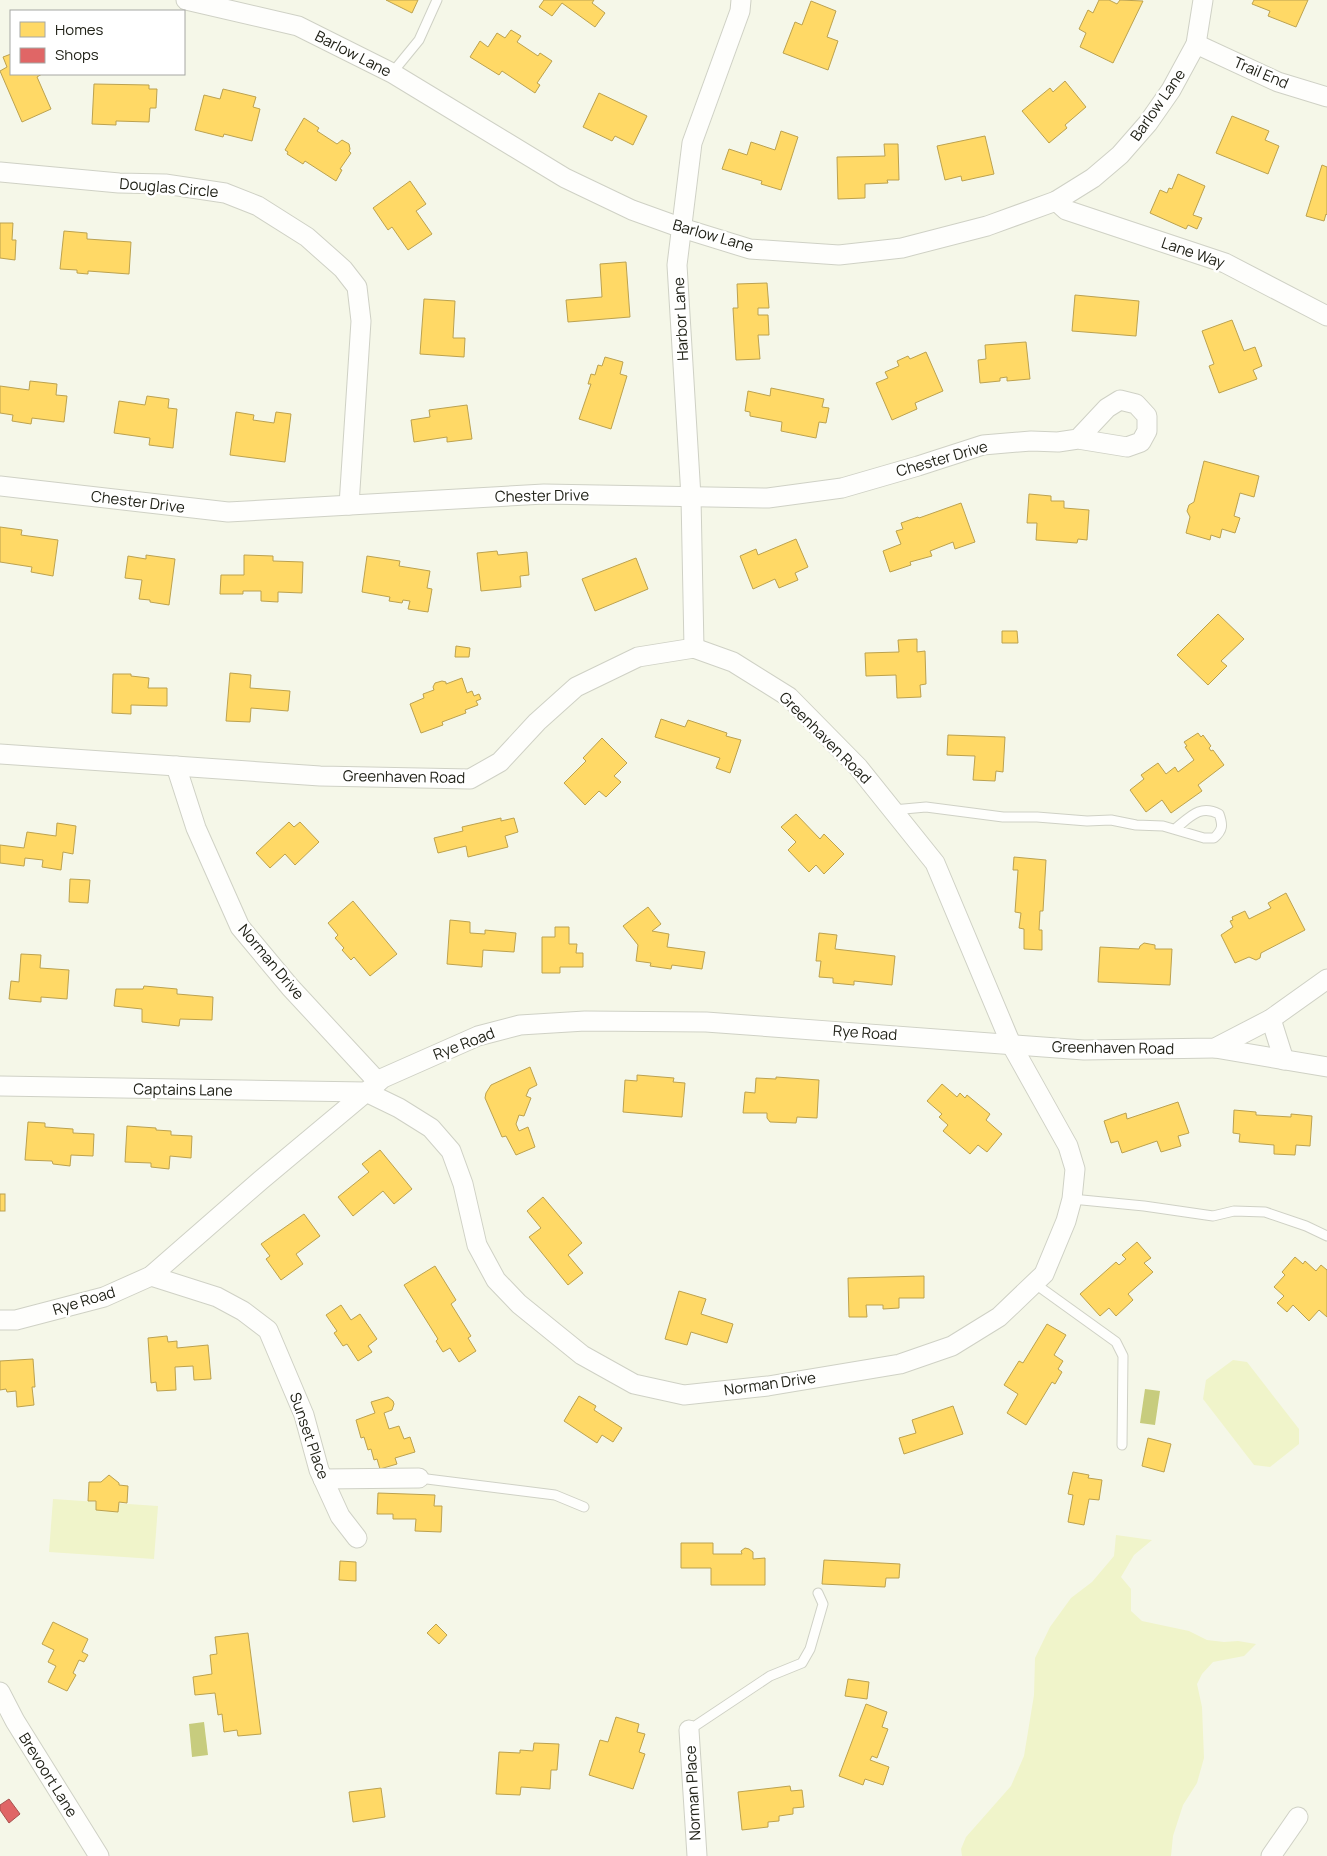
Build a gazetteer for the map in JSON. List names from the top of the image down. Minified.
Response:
{"streets":{"street":["Barlow Lane","Trail End","Douglas Circle","Lane Way","Harbor Lane","Chester Drive","Greenhaven Road","Norman Drive","Rye Road","Captains Lane","Sunset Place","Brevoort Lane","Norman Place"]},"crossings":[["Barlow Lane","Trail End"],["Barlow Lane","Lane Way"],["Barlow Lane","Harbor Lane"],["Douglas Circle","Chester Drive"],["Harbor Lane","Chester Drive"],["Harbor Lane","Greenhaven Road"],["Greenhaven Road","Norman Drive"],["Greenhaven Road","Rye Road"],["Norman Drive","Rye Road"],["Norman Drive","Captains Lane"],["Rye Road","Captains Lane"],["Rye Road","Sunset Place"]],"legend":["Homes","Shops"]}
